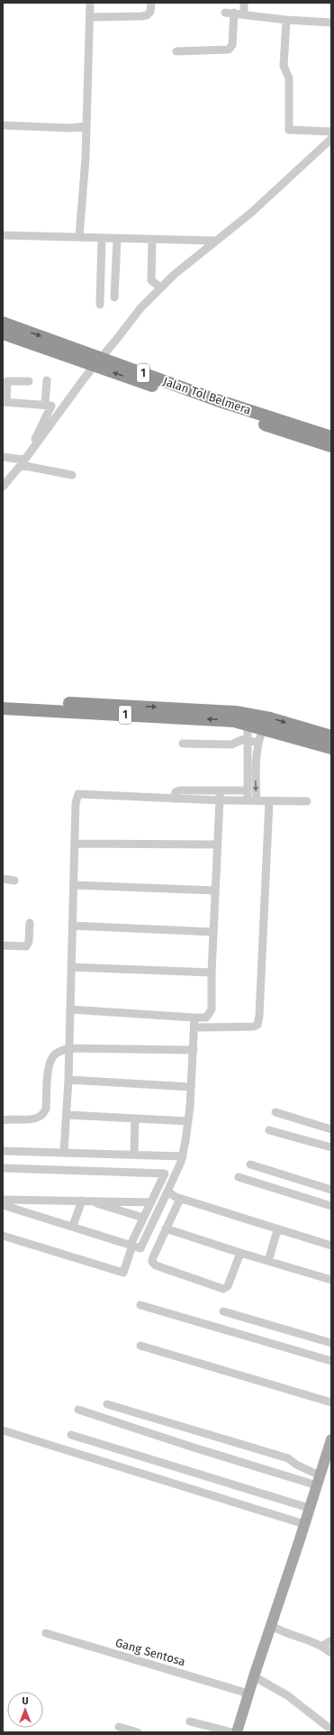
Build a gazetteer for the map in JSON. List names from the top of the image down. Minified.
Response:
{"streets":{"highway":["1","Jalan Tol Belmera"],"street":["Gang Sentosa"]},"north":"top"}
